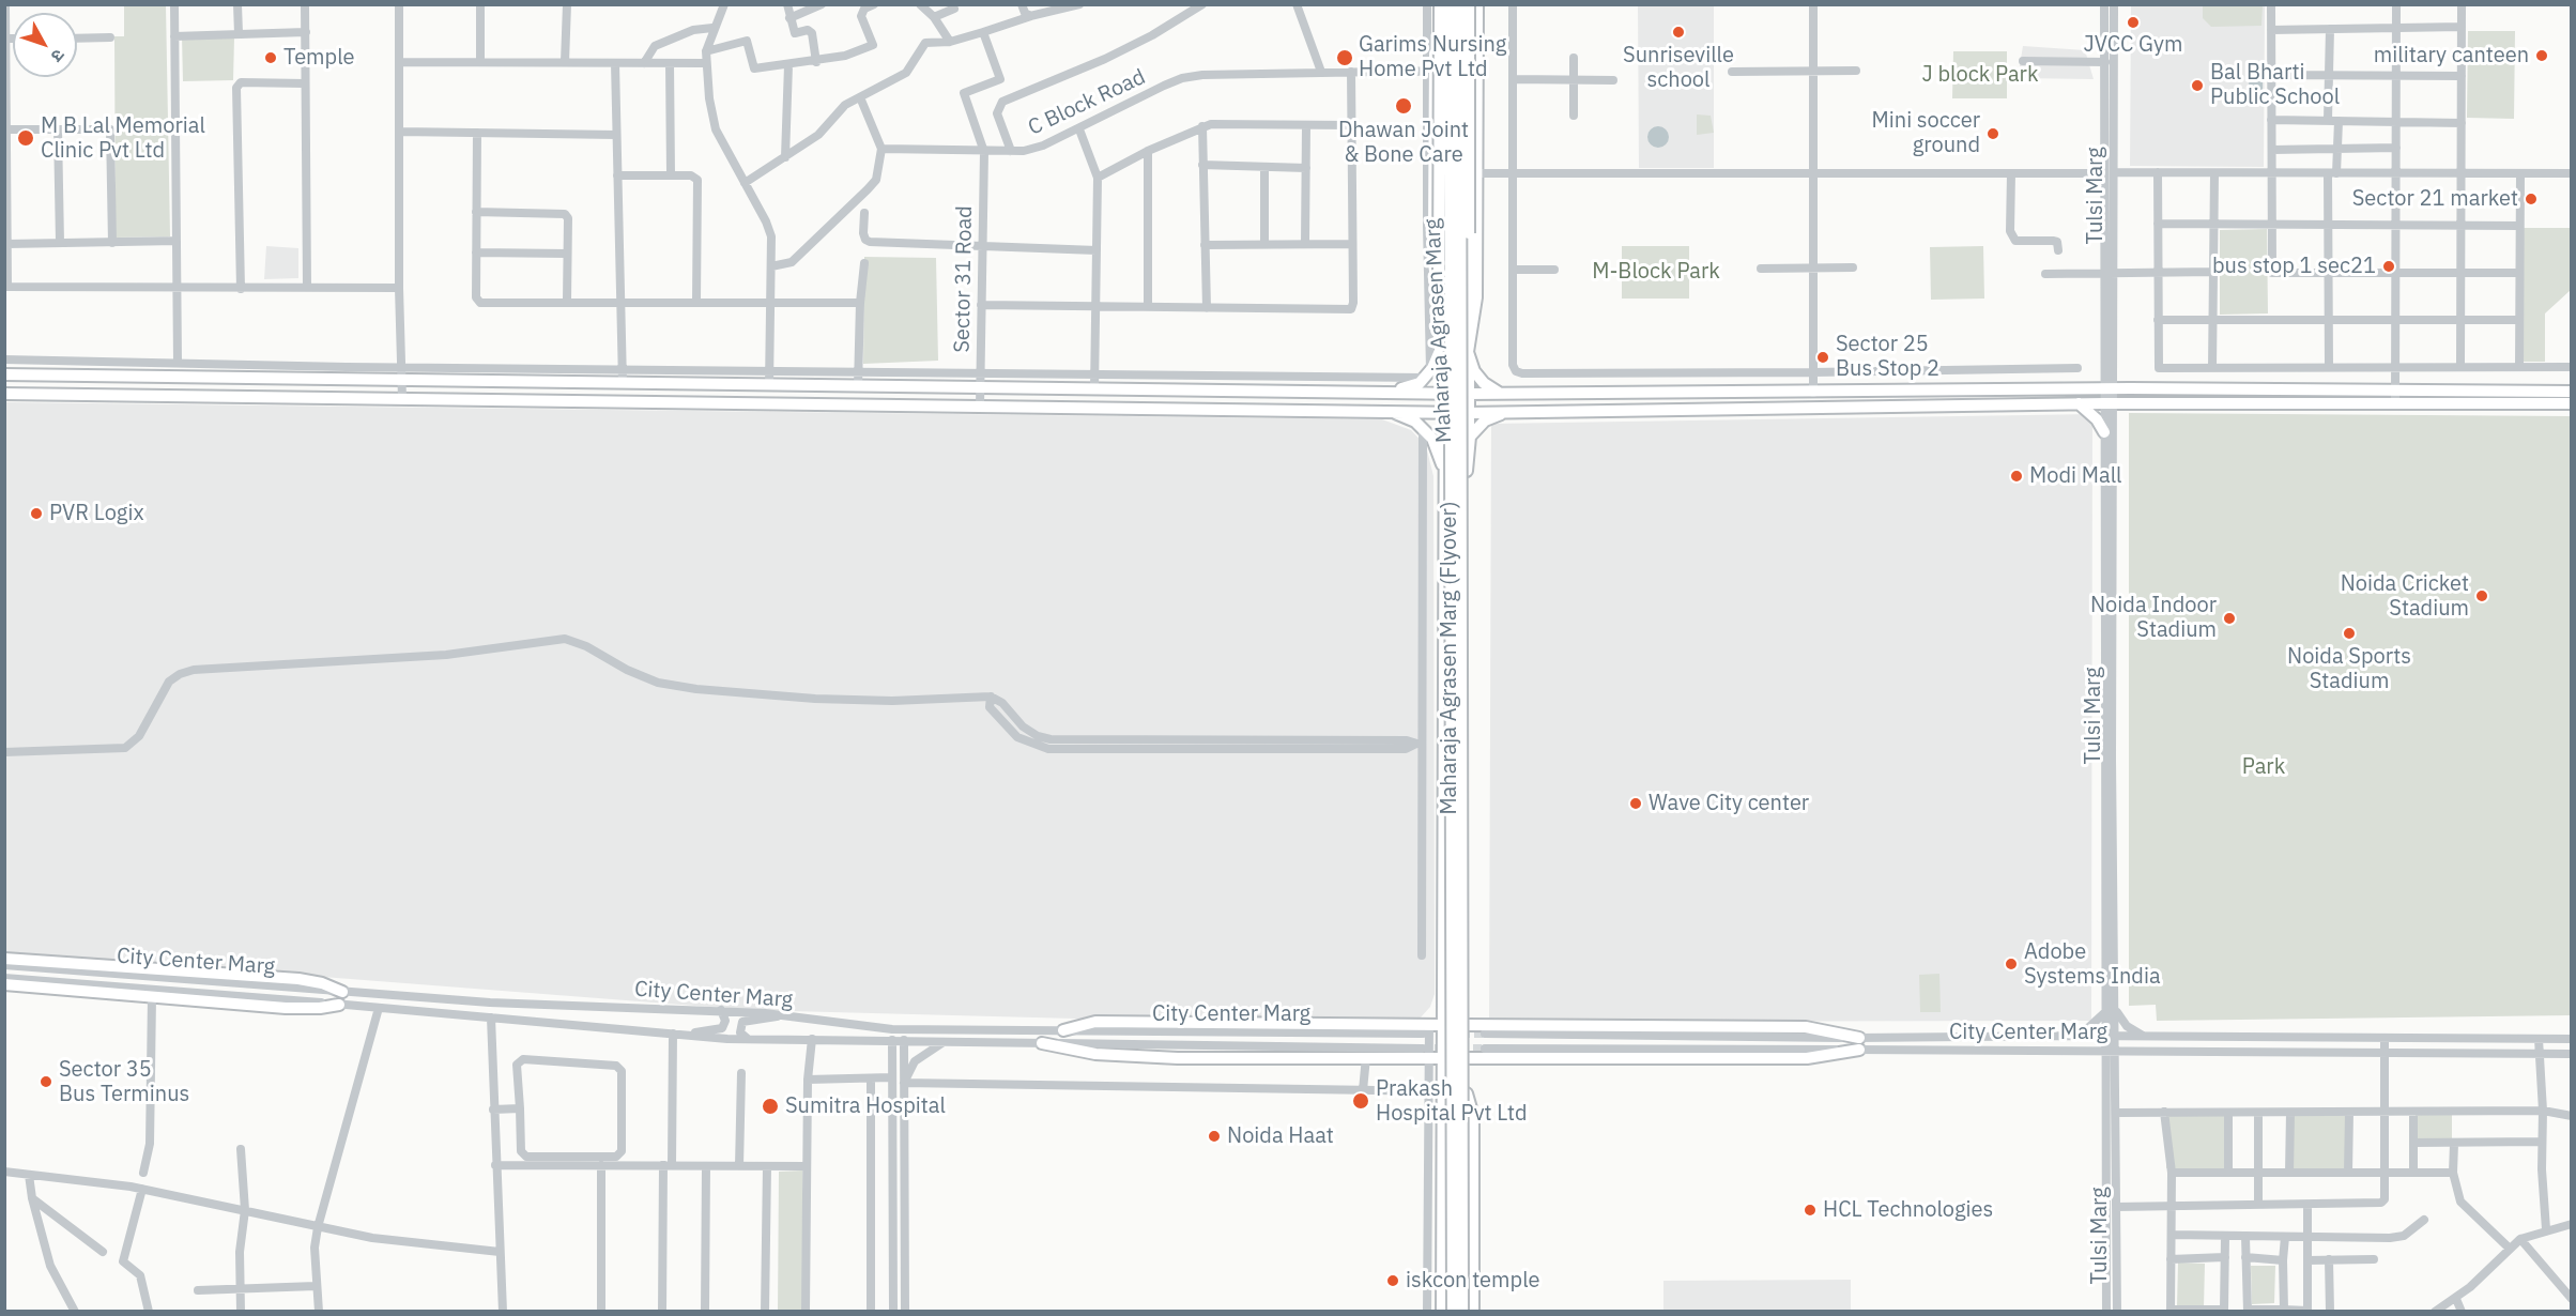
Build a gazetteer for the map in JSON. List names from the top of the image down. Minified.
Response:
{"streets":{"main road":["Maharaja Agrasen Marg","Maharaja Agrasen Marg (Flyover)"],"street":["C Block Road","Tulsi Marg","Sector 31 Road","City Center Marg"]},"crossings":[["C Block Road","Sector 31 Road"],["C Block Road","Maharaja Agrasen Marg"],["Tulsi Marg","City Center Marg"],["Maharaja Agrasen Marg","Maharaja Agrasen Marg (Flyover)"]],"parks":["J block Park","M-Block Park","Park"],"places":["JVCC Gym","Sunriseville school","military canteen","Temple","Garims Nursing Home Pvt Ltd","Bal Bharti Public School","Dhawan Joint & Bone Care","Mini soccer ground","M B Lal Memorial Clinic Pvt Ltd","Sector 21 market","bus stop 1 sec21","Sector 25 Bus Stop 2","Modi Mall","PVR Logix","Noida Cricket Stadium","Noida Indoor Stadium","Noida Sports Stadium","Wave City center","Adobe Systems India","Sector 35 Bus Terminus","Prakash Hospital Pvt Ltd","Sumitra Hospital","Noida Haat","HCL Technologies","iskcon temple"],"north":"bottom right"}
